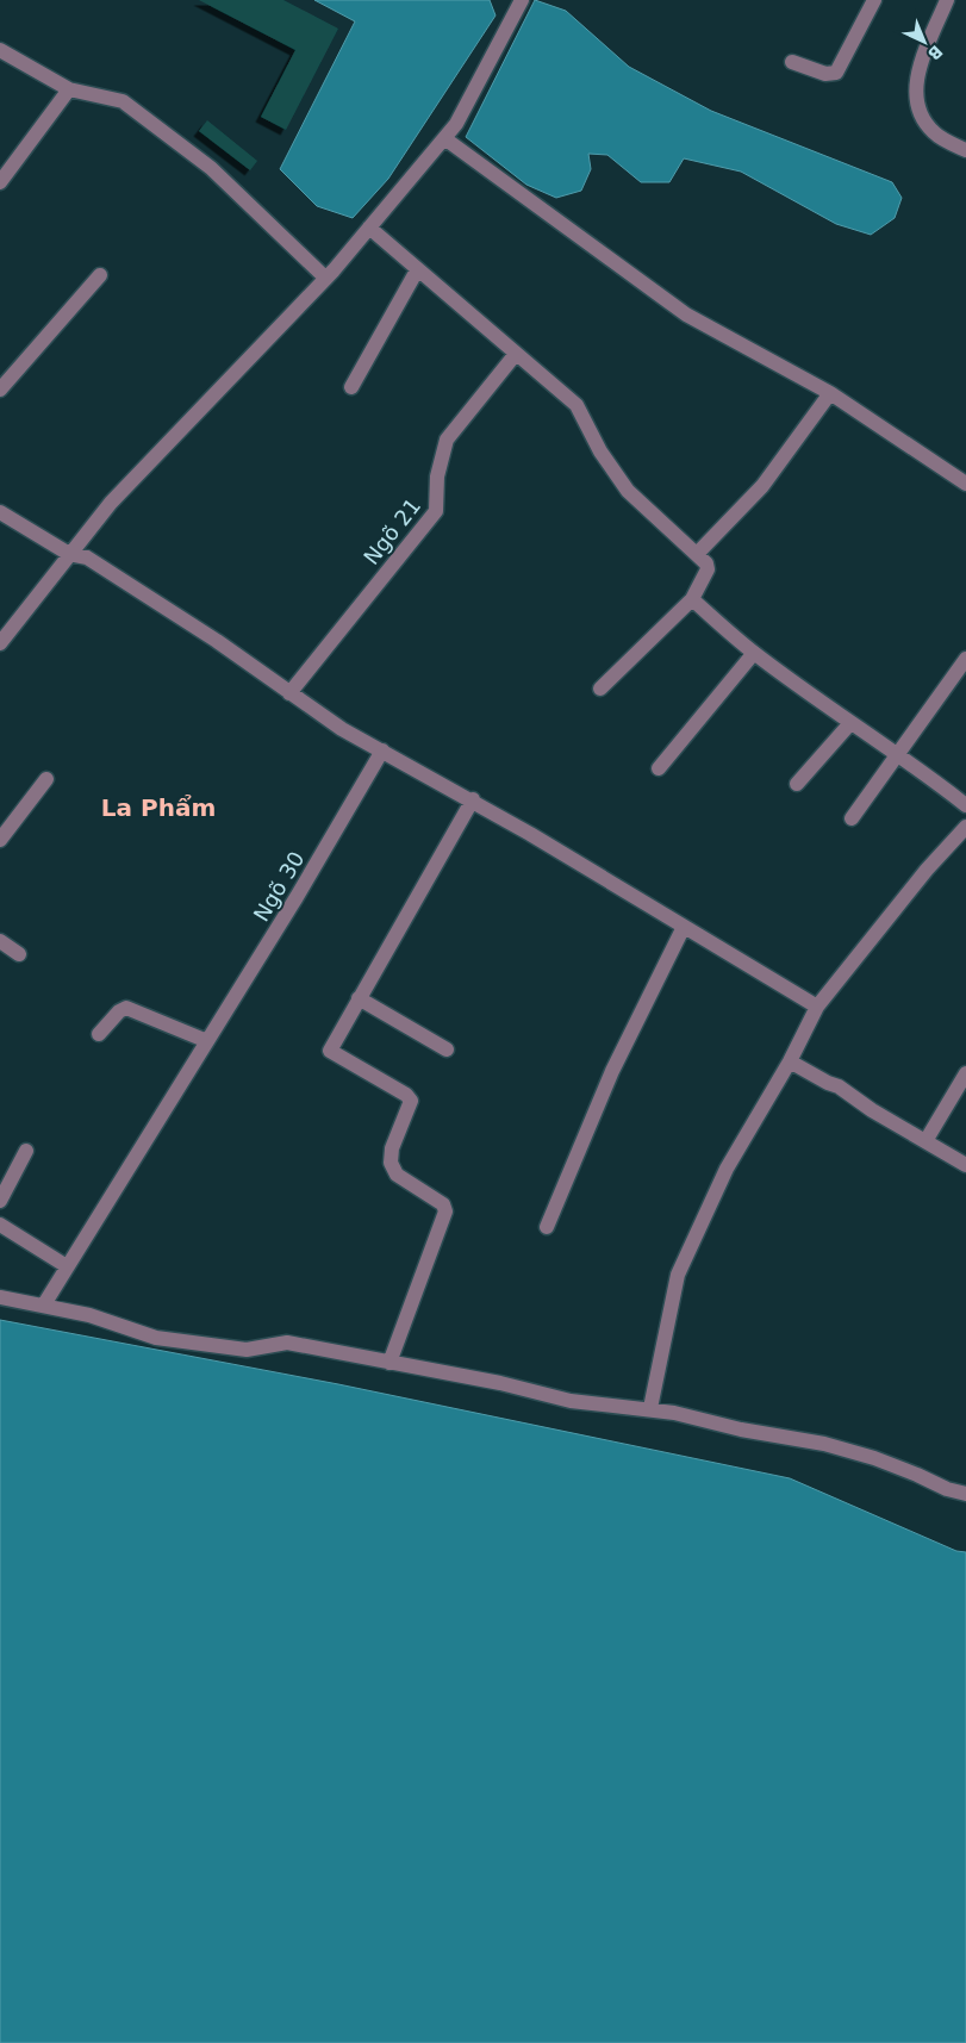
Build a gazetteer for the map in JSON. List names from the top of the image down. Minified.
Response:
{"streets":{"street":["Ngõ 21","Ngõ 30"]},"districts":["La Phẩm"],"north":"bottom right"}
